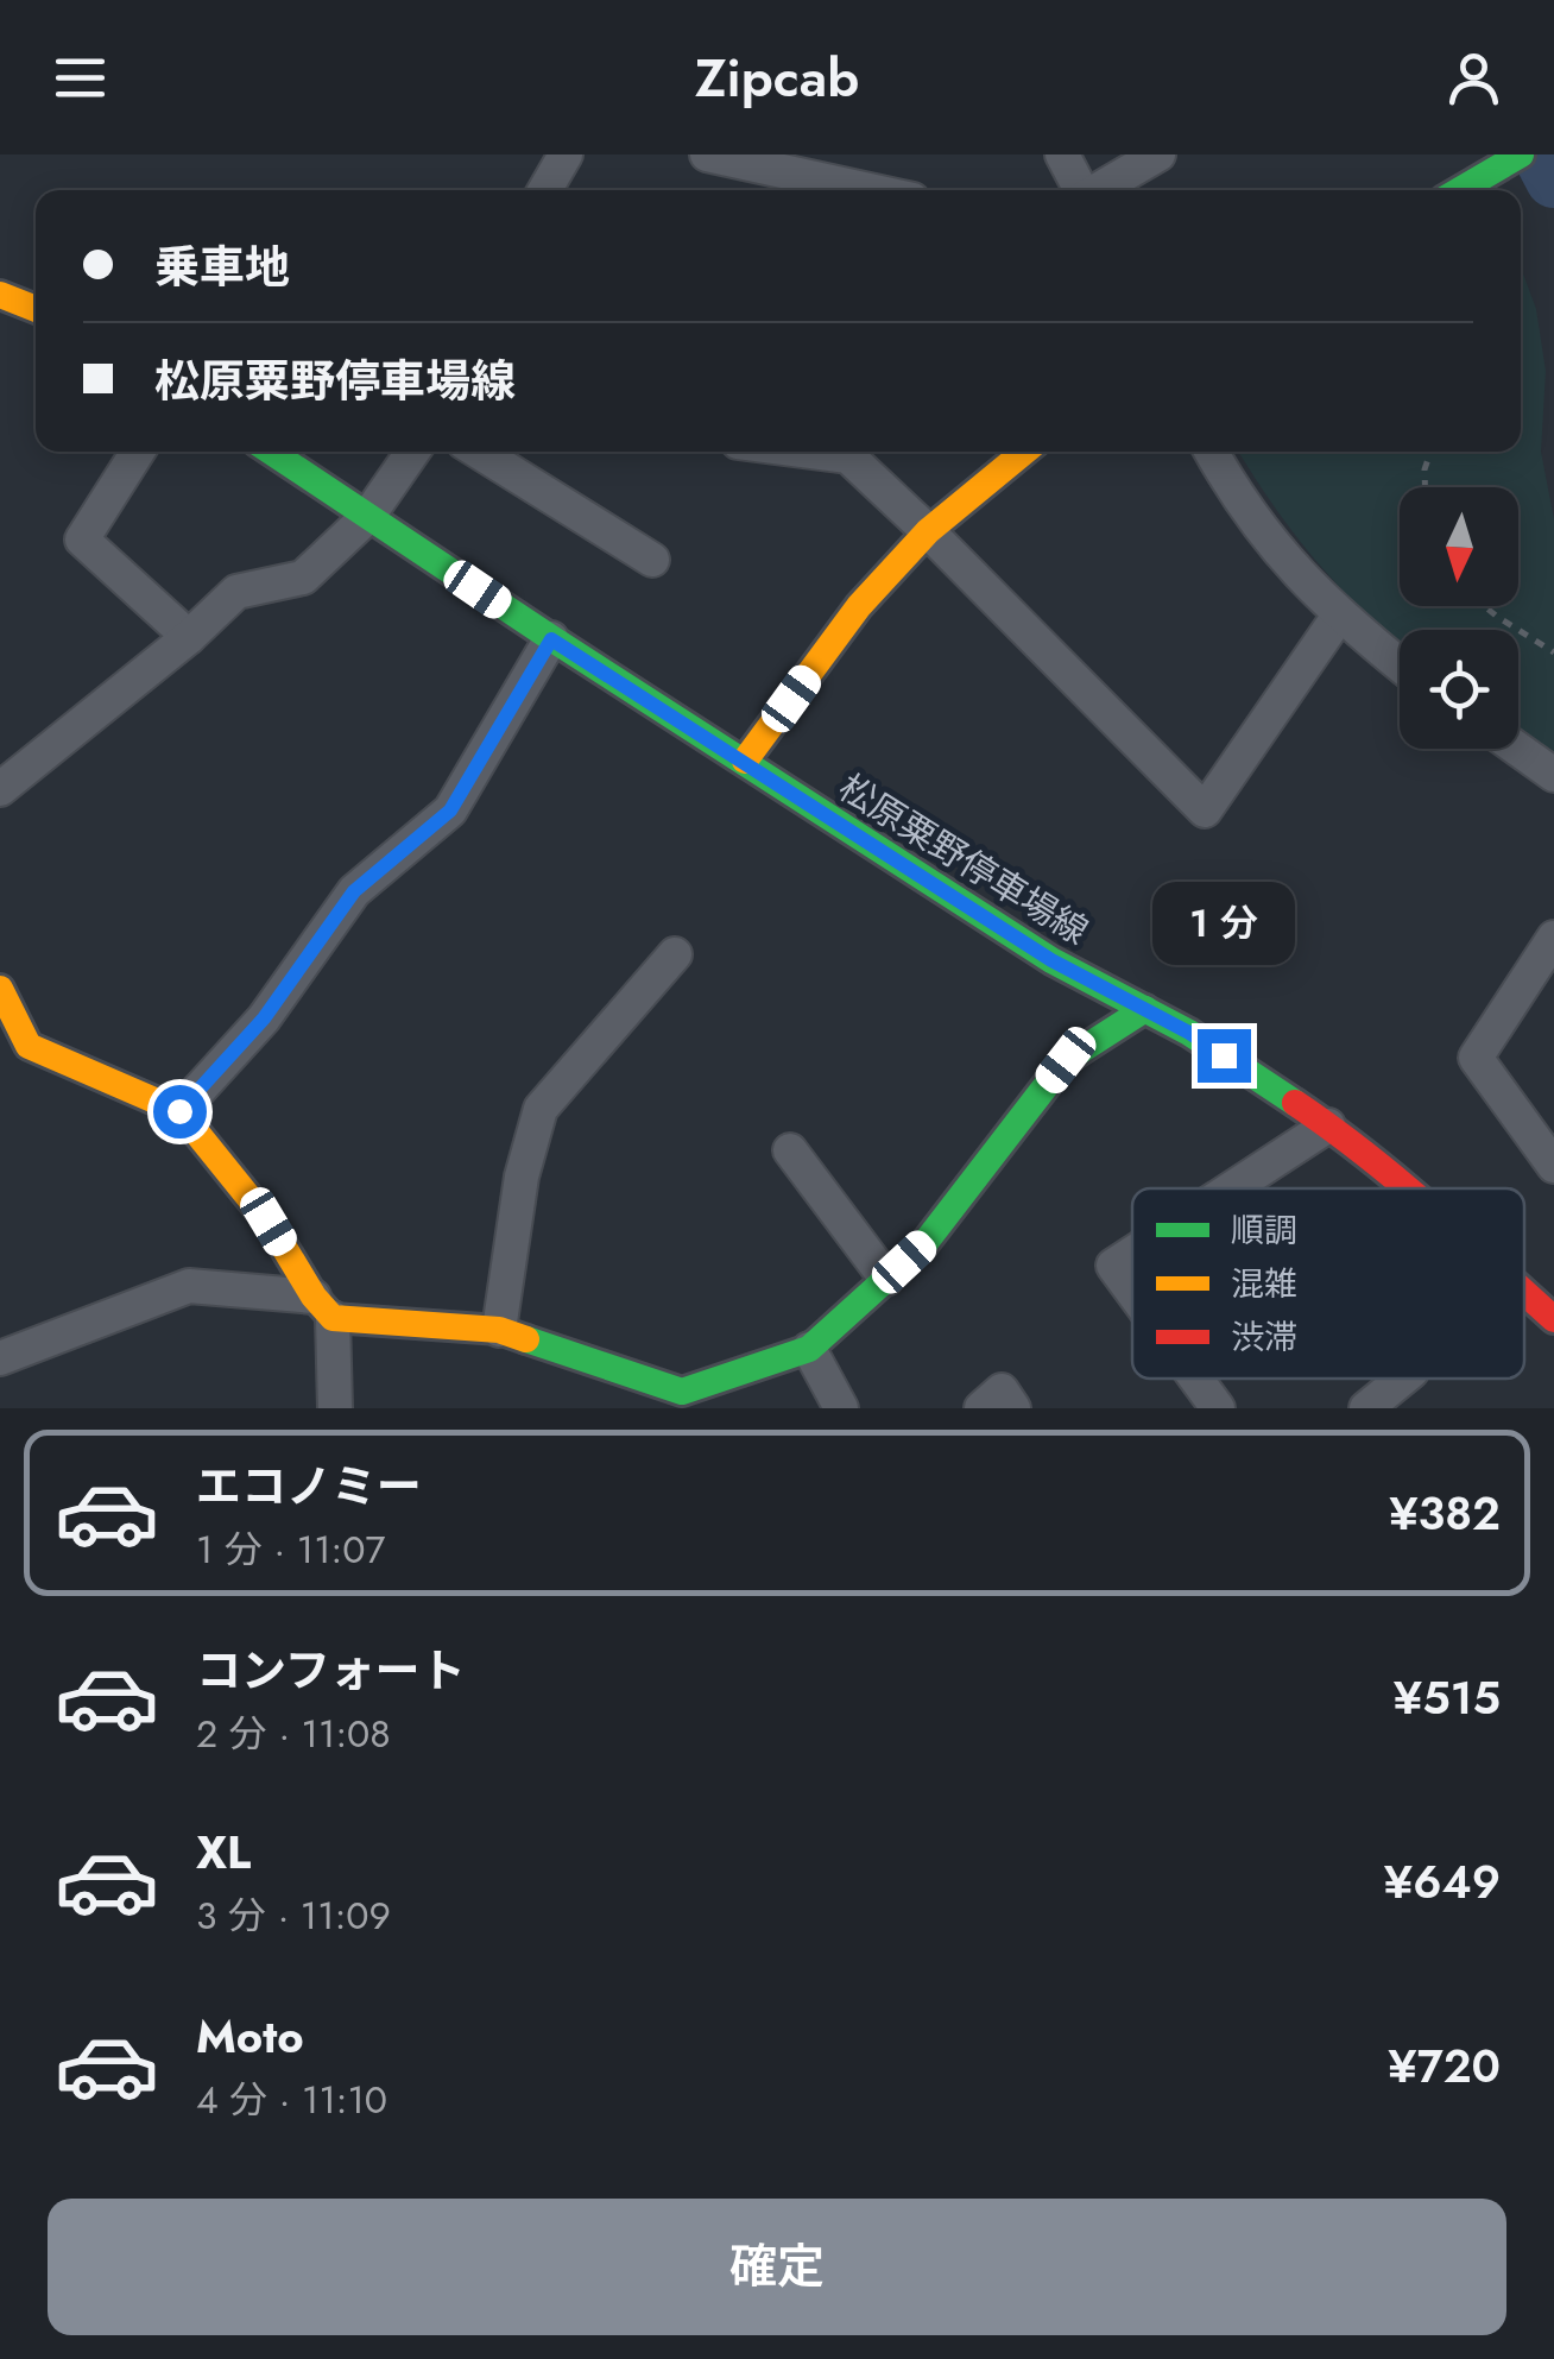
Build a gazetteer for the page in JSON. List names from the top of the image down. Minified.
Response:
{"streets":{"street":["松原粟野停車場線"]},"legend":["順調","混雑","渋滞"],"north":"bottom","page":{"header":"Zipcab","banner":["乗車地","松原粟野停車場線"],"bubble":"1 分","list":[{"name":"エコノミー","note":"1 分 · 11:07","value":"¥382"},{"name":"コンフォート","note":"2 分 · 11:08","value":"¥515"},{"name":"XL","note":"3 分 · 11:09","value":"¥649"},{"name":"Moto","note":"4 分 · 11:10","value":"¥720"}],"buttons":"確定"}}
